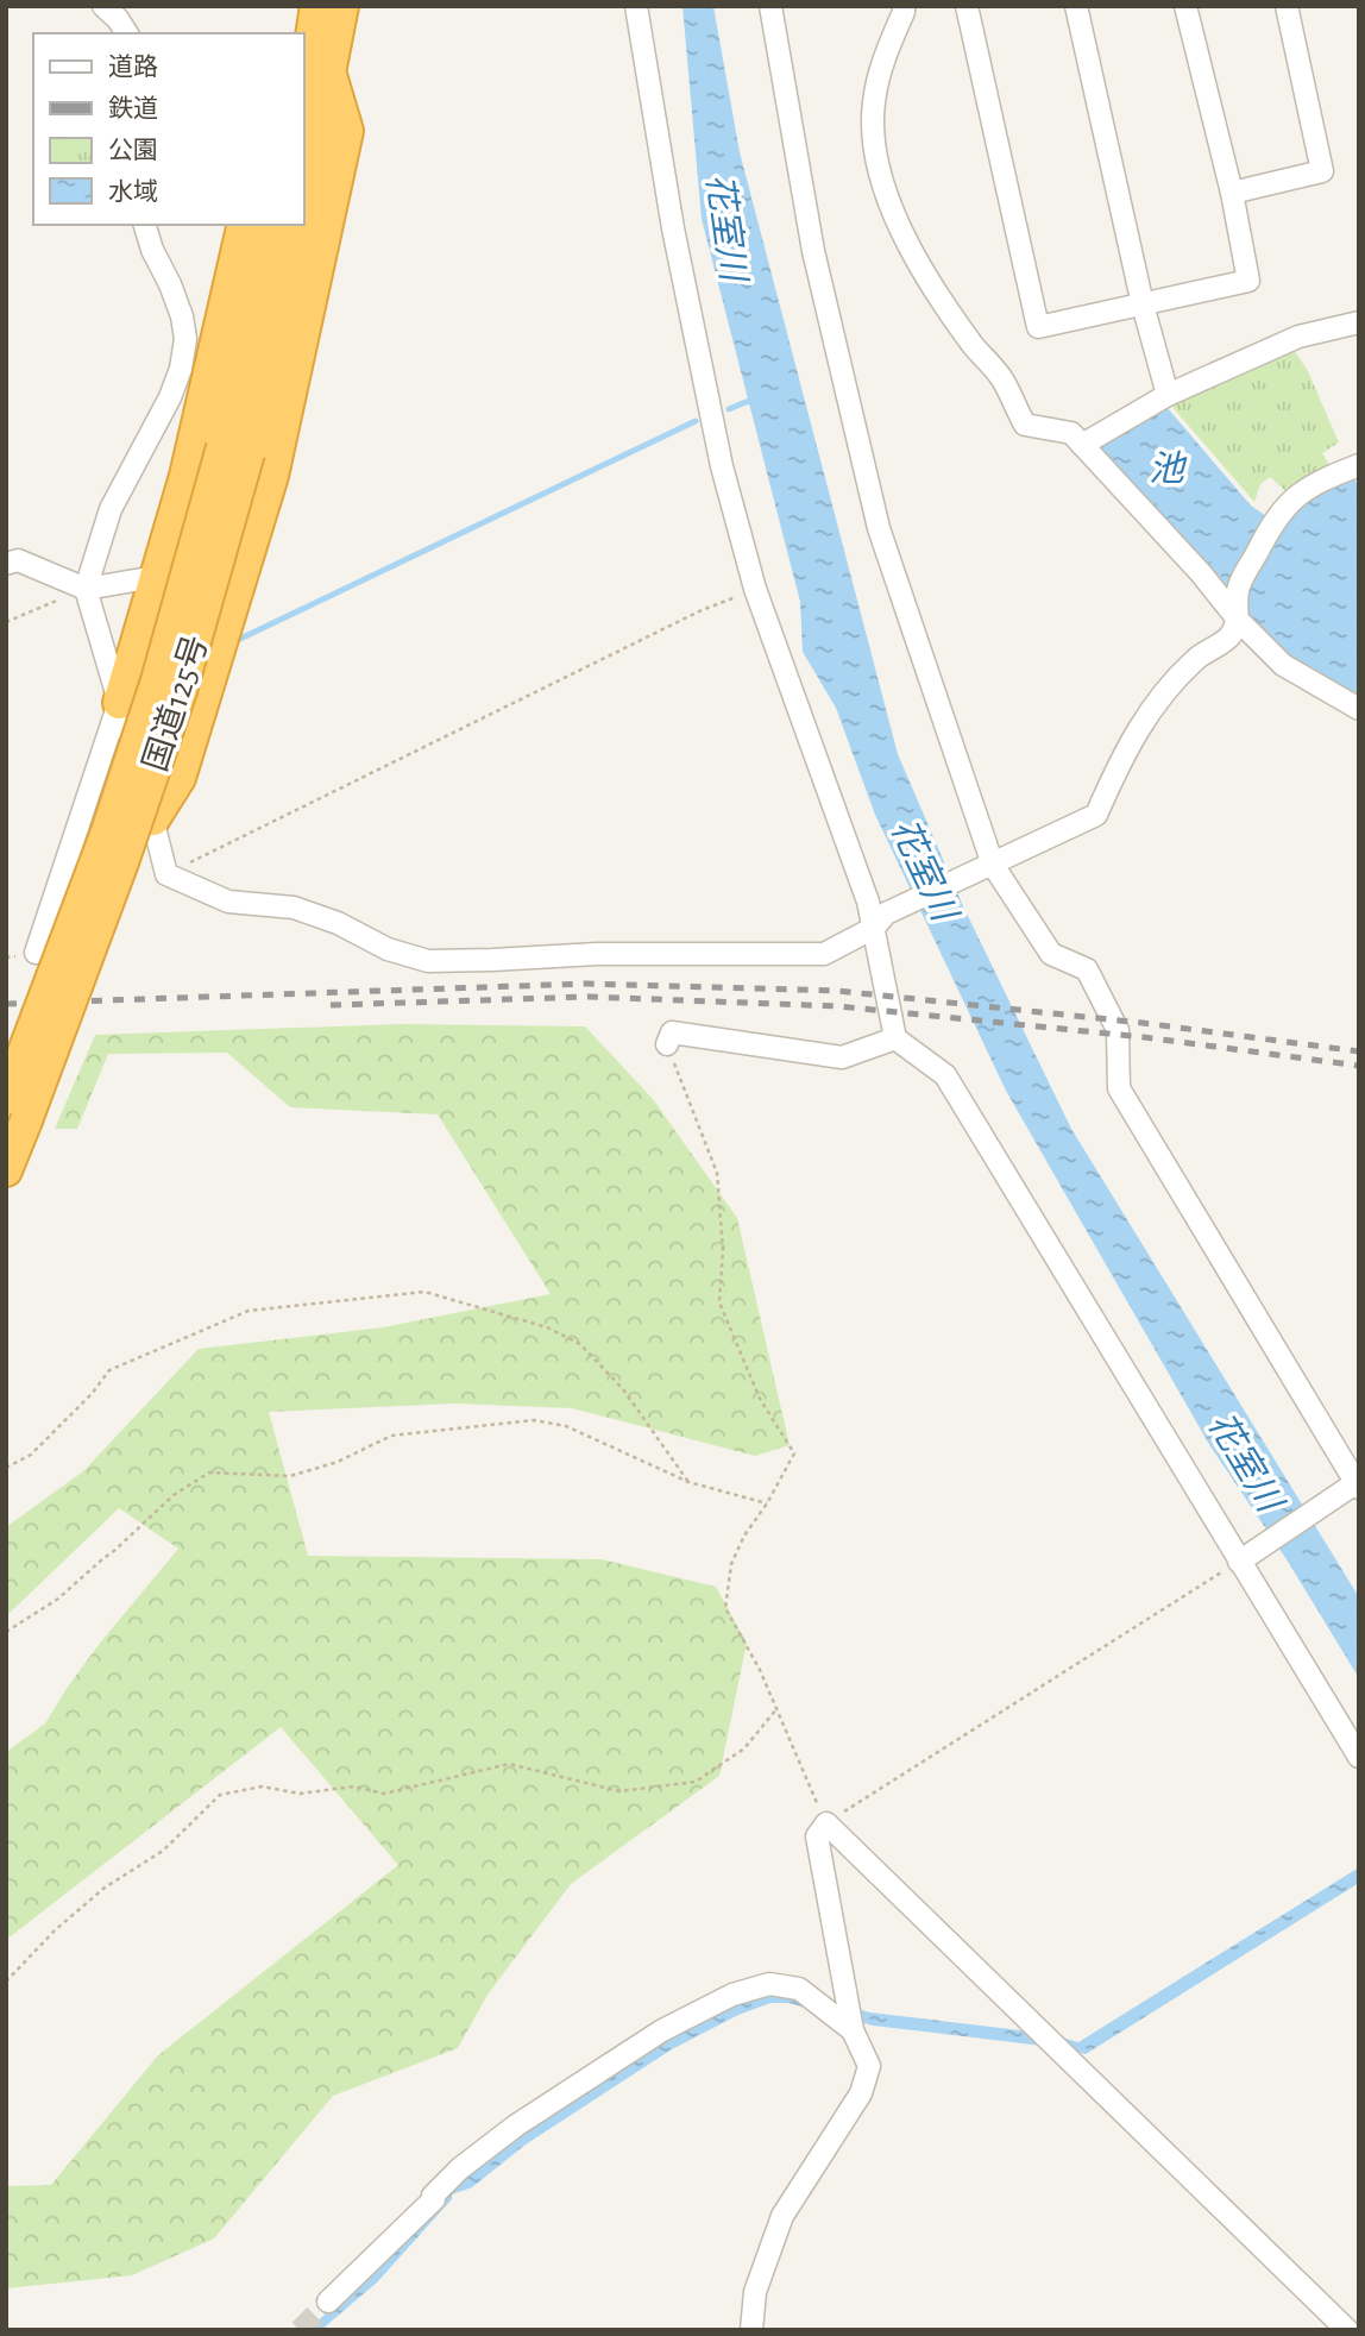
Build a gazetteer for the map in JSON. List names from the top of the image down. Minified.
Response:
{"streets":{"highway":["国道125号"]},"water":["花室川","池"],"legend":["道路","鉄道","公園","水域"]}
